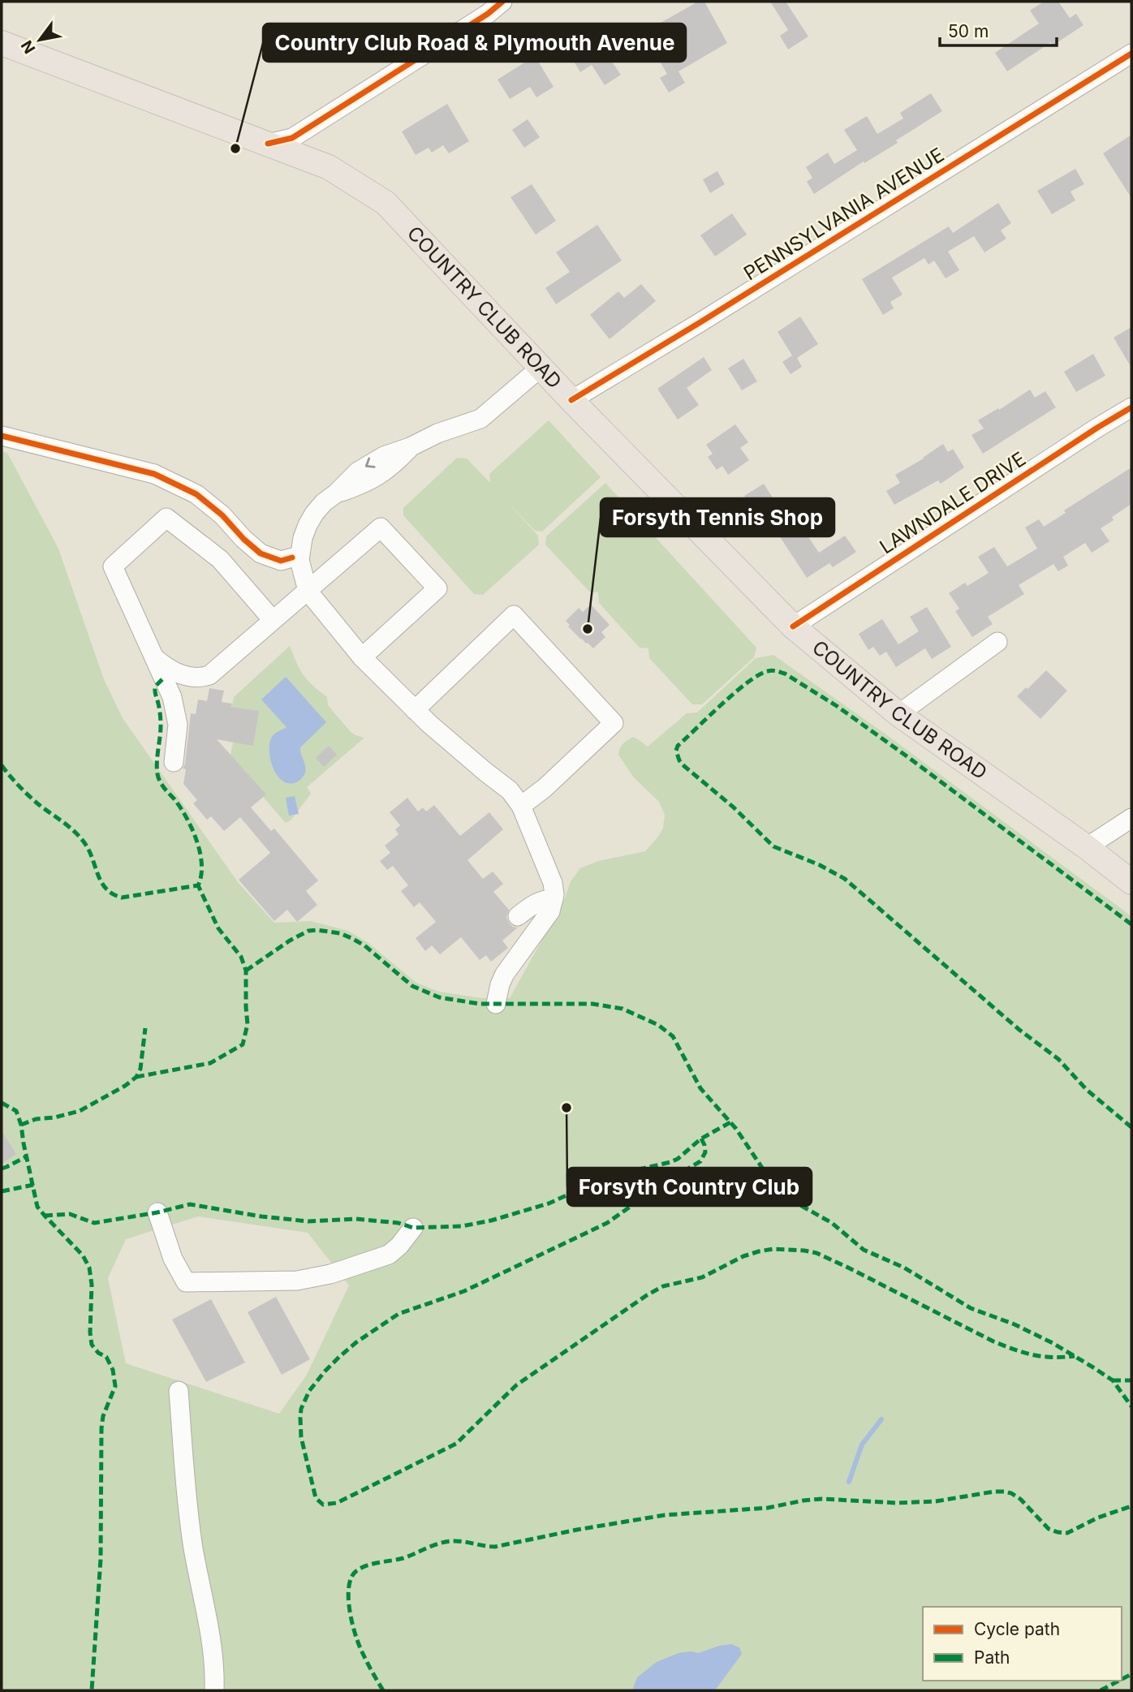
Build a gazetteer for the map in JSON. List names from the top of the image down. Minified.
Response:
{"streets":{"main road":["COUNTRY CLUB ROAD"],"street":["PENNSYLVANIA AVENUE","LAWNDALE DRIVE"]},"crossings":[["PENNSYLVANIA AVENUE","COUNTRY CLUB ROAD"],["COUNTRY CLUB ROAD","LAWNDALE DRIVE"]],"places":["Country Club Road & Plymouth Avenue","Forsyth Tennis Shop","Forsyth Country Club"],"legend":["Cycle path","Path"],"scale_bar":"50 m","north":"bottom left"}
